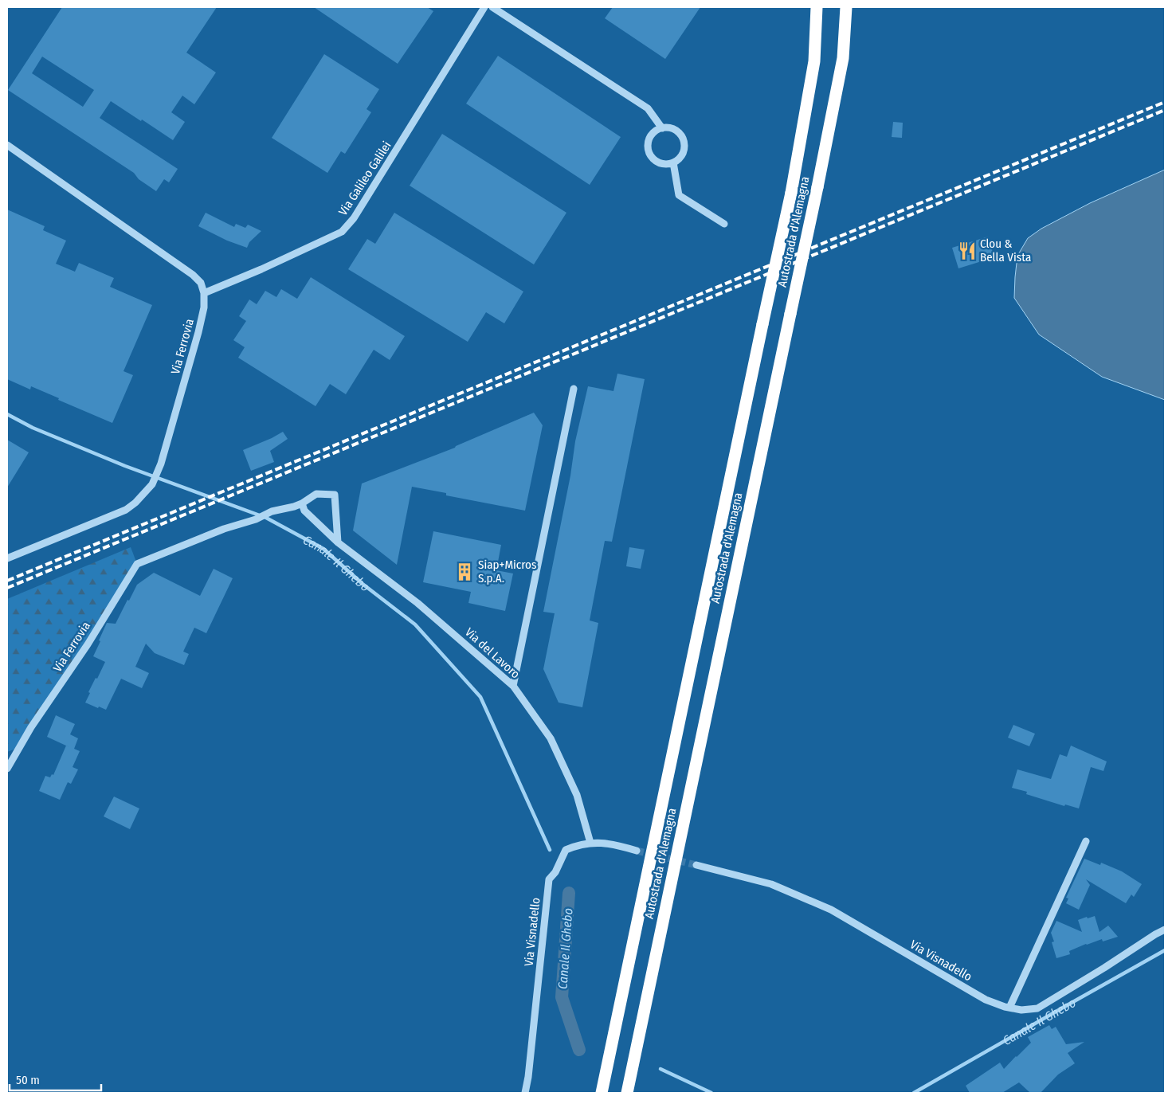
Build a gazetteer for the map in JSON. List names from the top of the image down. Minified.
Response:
{"streets":{"highway":["Autostrada d'Alemagna"],"street":["Via Galileo Galilei","Via Ferrovia","Via del Lavoro","Via Visnadello"]},"crossings":[["Via Galileo Galilei","Via Ferrovia"],["Via Ferrovia","Via del Lavoro"],["Via del Lavoro","Via Visnadello"]],"water":["Canale Il Ghebo"],"places":{"restaurant":["Clou & Bella Vista"],"building":["Siap+Micros S.p.A."]},"scale_bar":"50 m"}
